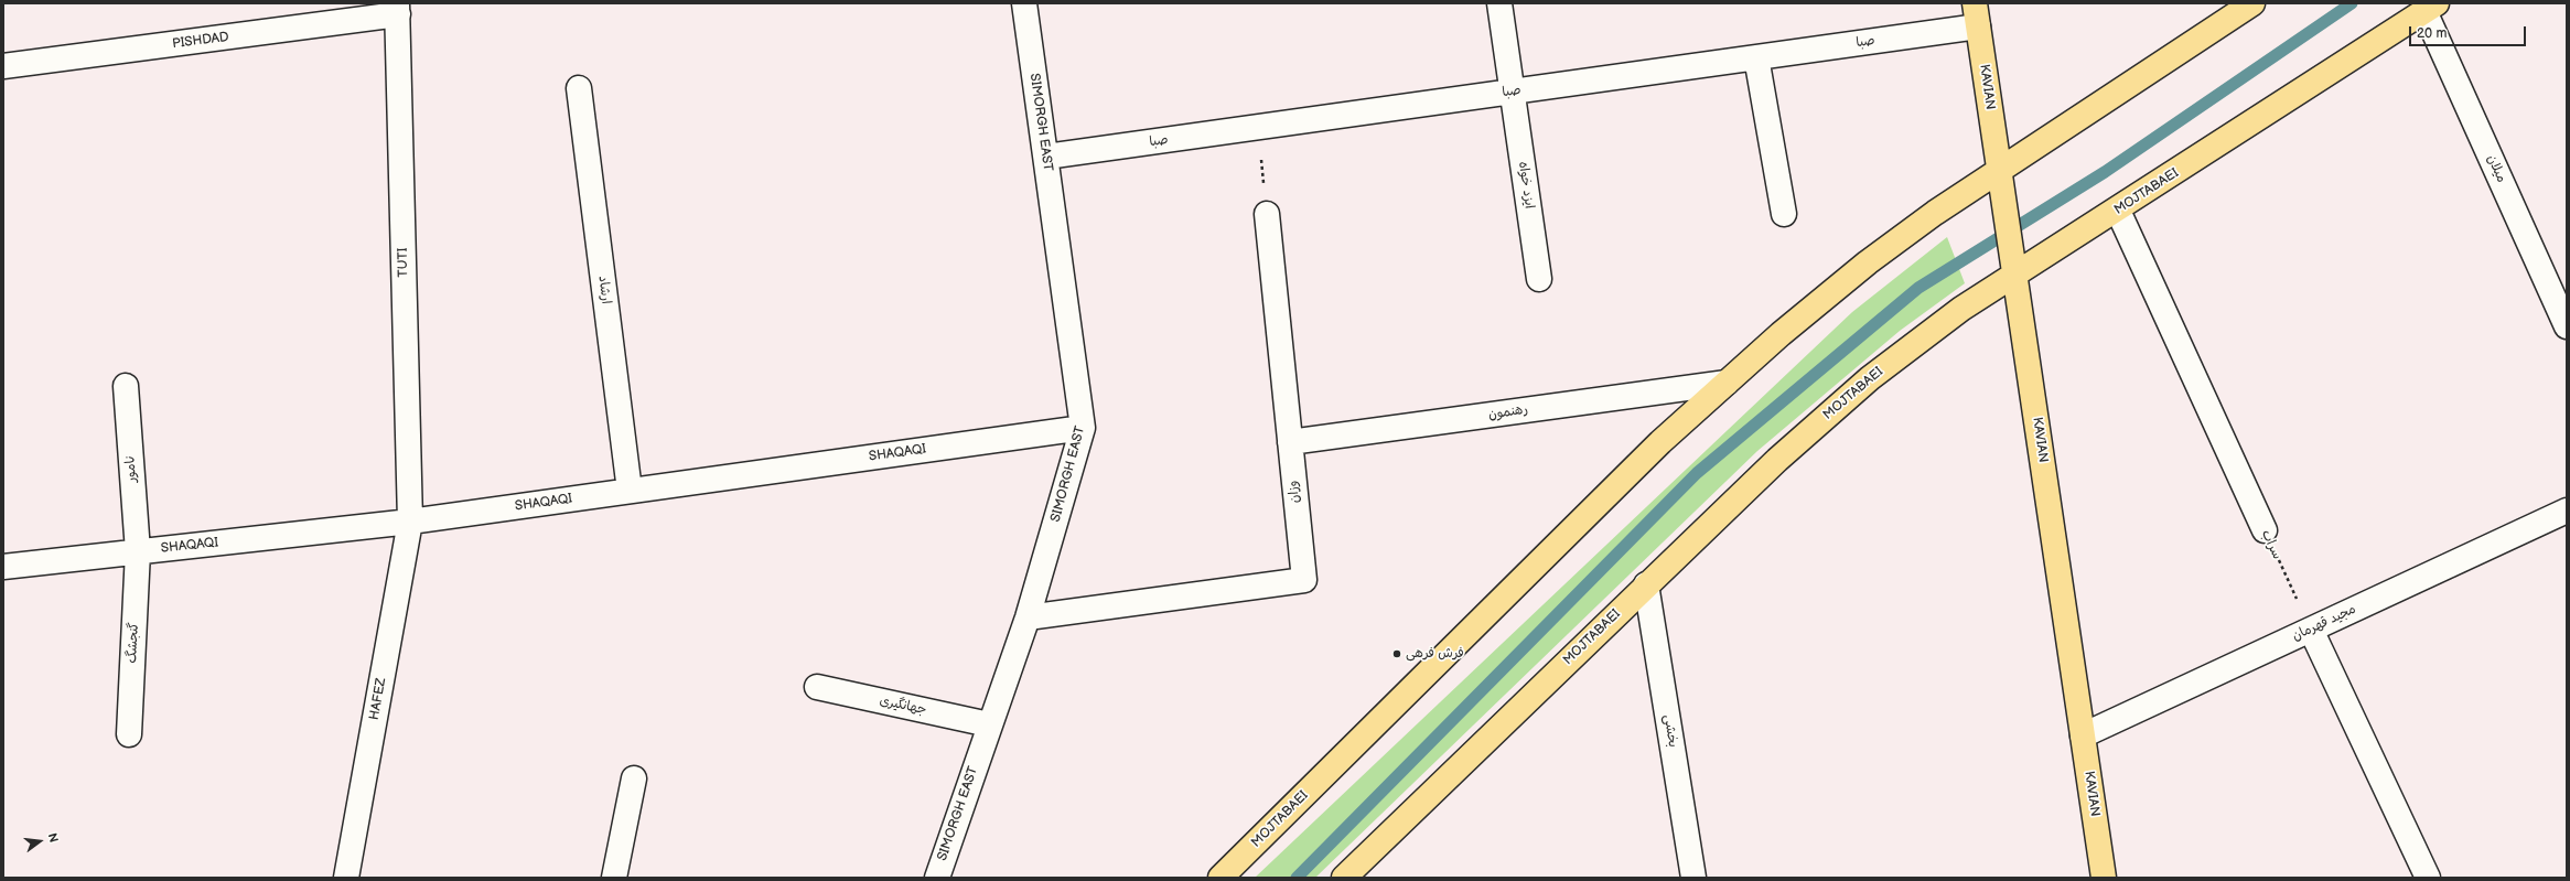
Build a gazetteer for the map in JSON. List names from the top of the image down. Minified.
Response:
{"streets":{"main road":["KAVIAN","MOJTABAEI"],"street":["PISHDAD","صبا","SIMORGH EAST","میلان","ایزد خواه","TUTI","ارشاد","رهنمون","SHAQAQI","نامور","وزان","سراب","مجید قهرمان","گنجشگ","HAFEZ","جهانگیری","بخشی"]},"crossings":[["PISHDAD","TUTI"],["صبا","KAVIAN"],["صبا","SIMORGH EAST"],["صبا","ایزد خواه"],["KAVIAN","MOJTABAEI"],["KAVIAN","مجید قهرمان"],["SIMORGH EAST","SHAQAQI"],["SIMORGH EAST","وزان"],["SIMORGH EAST","جهانگیری"],["میلان","MOJTABAEI"],["MOJTABAEI","رهنمون"],["MOJTABAEI","سراب"],["MOJTABAEI","بخشی"],["TUTI","SHAQAQI"],["TUTI","HAFEZ"],["ارشاد","SHAQAQI"],["رهنمون","وزان"],["SHAQAQI","نامور"],["SHAQAQI","گنجشگ"],["SHAQAQI","HAFEZ"],["نامور","گنجشگ"],["سراب","مجید قهرمان"]],"places":["فرش فرهی"],"scale_bar":"20 m","north":"right"}
